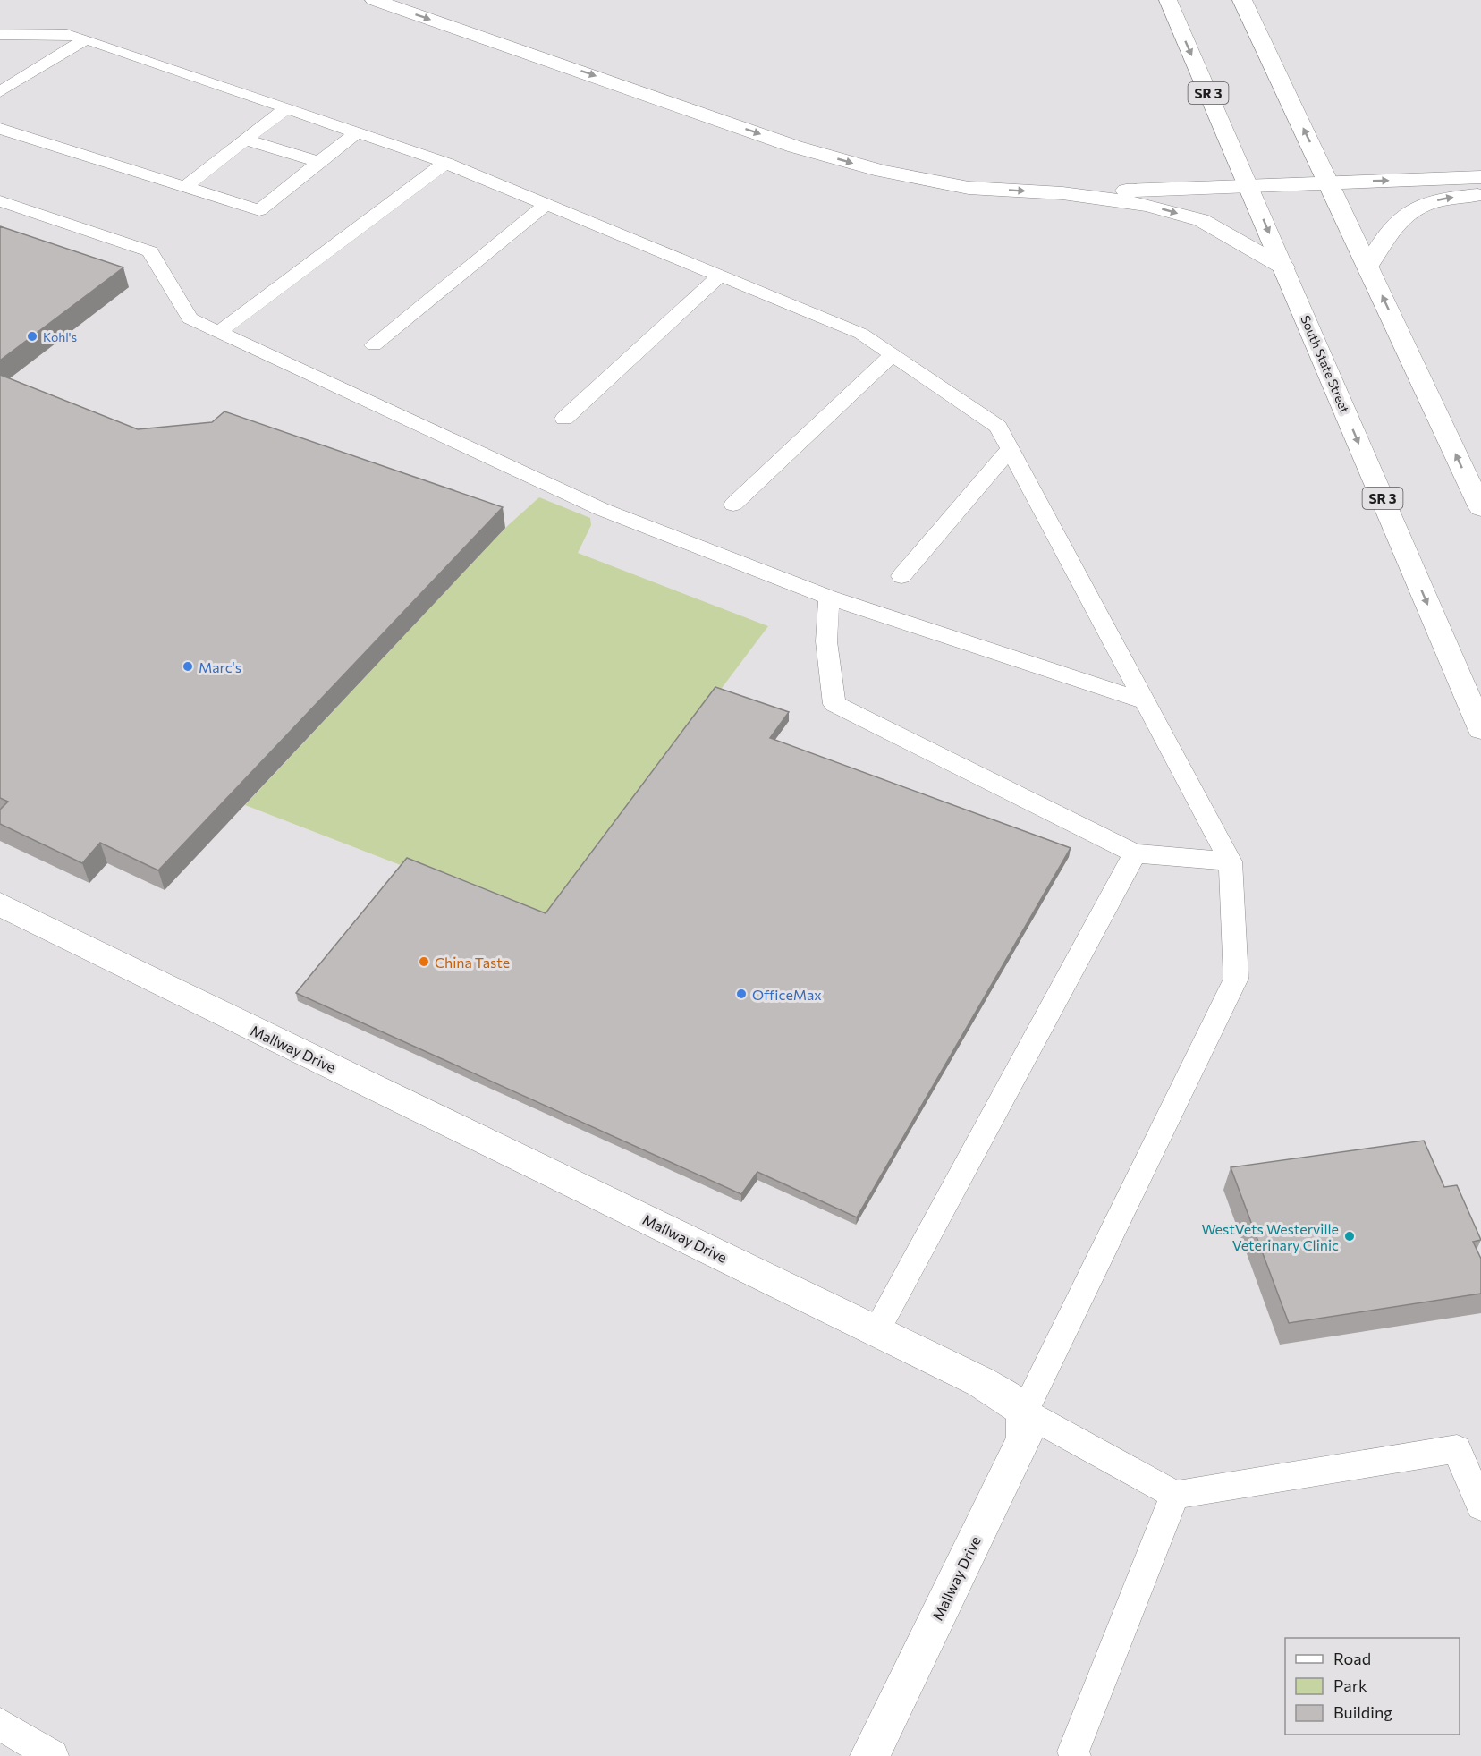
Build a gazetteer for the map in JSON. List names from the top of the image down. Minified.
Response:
{"streets":{"main road":["SR 3","South State Street","Mallway Drive"]},"places":["Kohl's","Marc's","China Taste","OfficeMax","WestVets Westerville Veterinary Clinic"],"legend":["Road","Park","Building"]}
